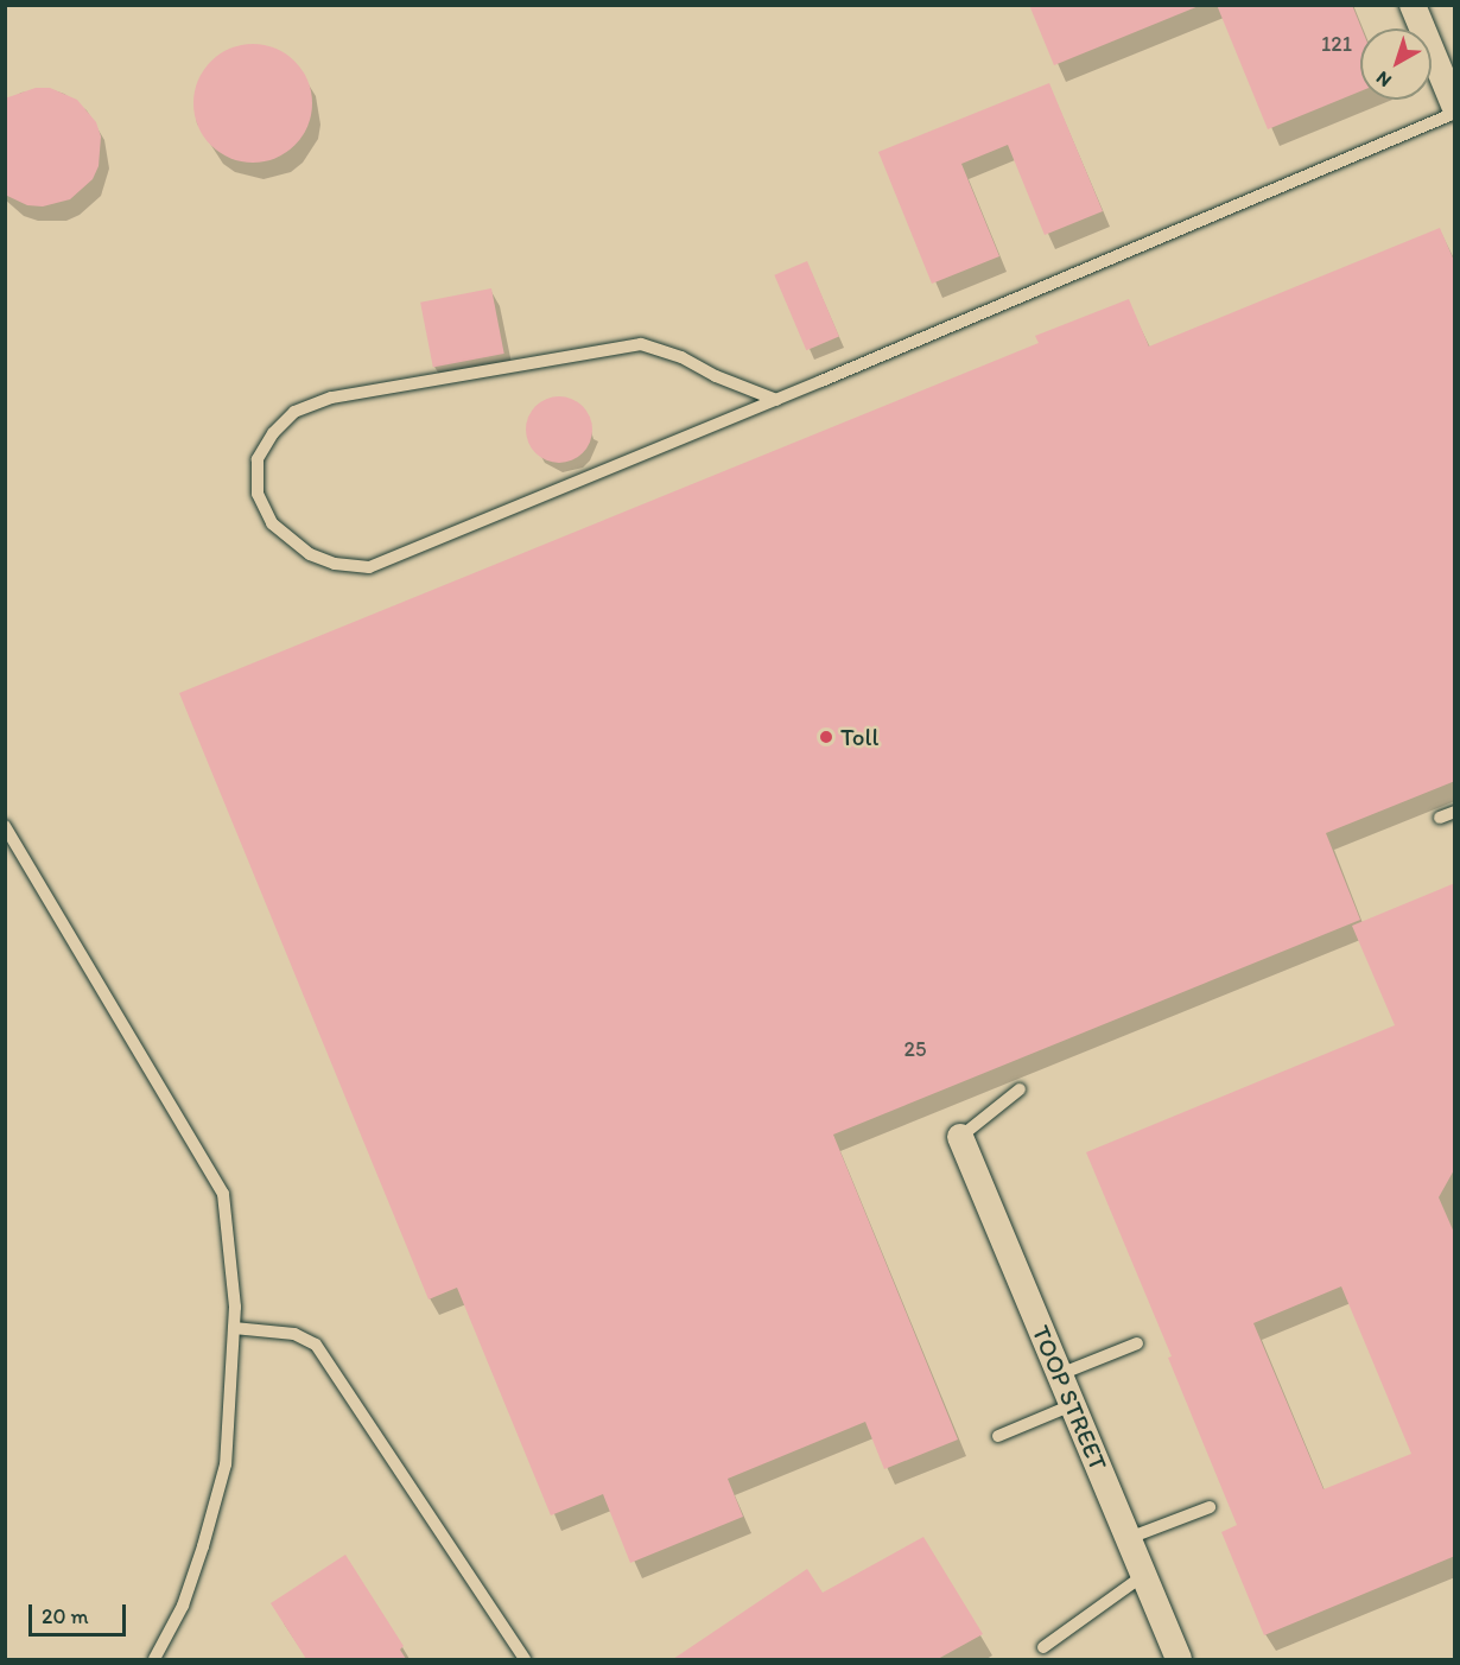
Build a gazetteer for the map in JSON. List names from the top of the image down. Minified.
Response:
{"streets":{"street":["TOOP STREET"]},"places":["Toll"],"house_numbers":["121","25"],"scale_bar":"20 m","north":"bottom left"}
